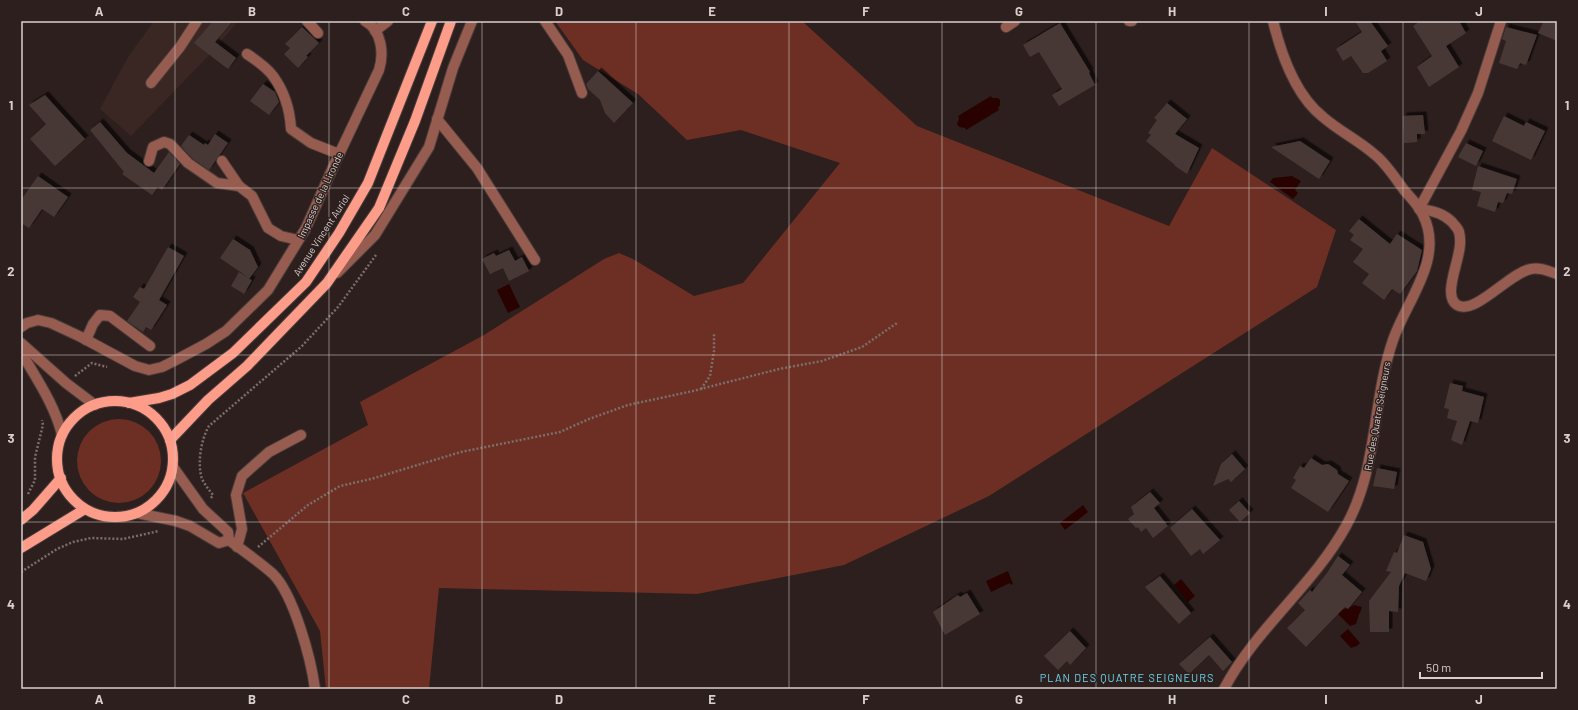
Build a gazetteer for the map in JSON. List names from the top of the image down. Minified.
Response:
{"streets":{"main road":["Avenue Vincent Auriol"],"street":["Impasse de la Lironde","Rue des Quatre Seigneurs"]},"districts":["PLAN DES QUATRE SEIGNEURS"],"scale_bar":"50 m","grid":{"columns":["A","B","C","D","E","F","G","H","I","J"],"rows":["1","2","3","4"]}}
